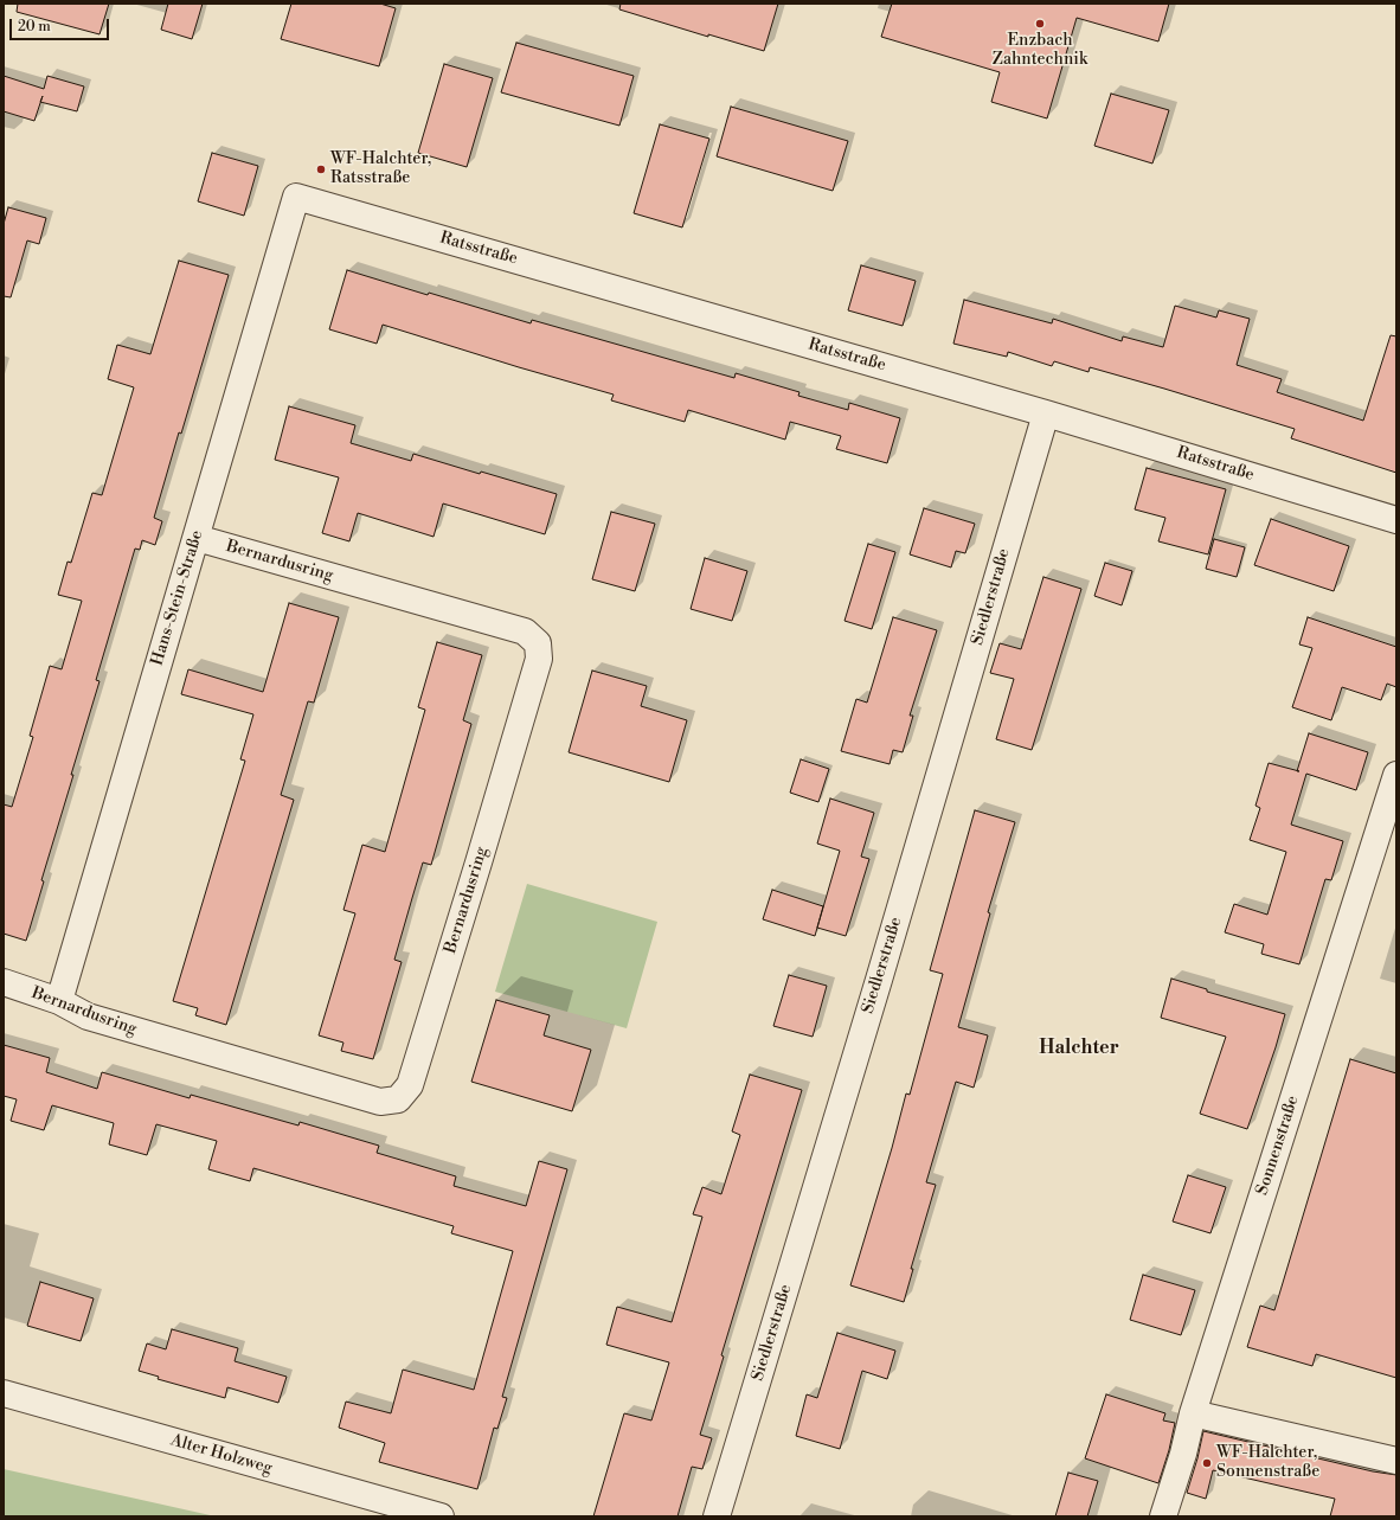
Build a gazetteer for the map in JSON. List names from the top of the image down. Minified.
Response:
{"streets":{"street":["Ratsstraße","Bernardusring","Siedlerstraße","Hans-Stein-Straße","Sonnenstraße","Alter Holzweg"]},"crossings":[["Ratsstraße","Siedlerstraße"],["Ratsstraße","Hans-Stein-Straße"],["Bernardusring","Hans-Stein-Straße"]],"districts":["Halchter"],"places":["Enzbach Zahntechnik","WF-Halchter, Ratsstraße","WF-Halchter, Sonnenstraße"],"scale_bar":"20 m"}
